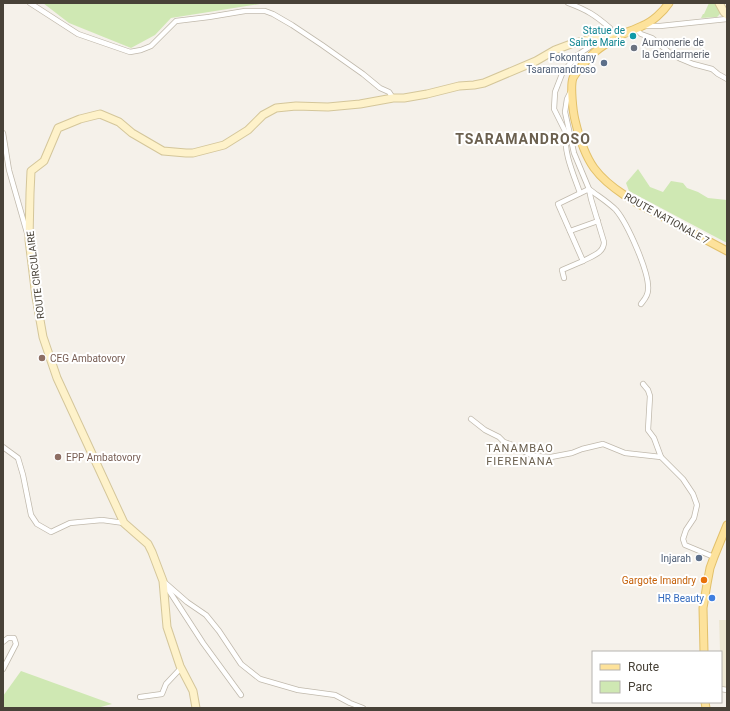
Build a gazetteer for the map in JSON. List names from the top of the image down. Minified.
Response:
{"streets":{"main road":["ROUTE NATIONALE 7"],"street":["ROUTE CIRCULAIRE"]},"districts":["TSARAMANDROSO","TANAMBAO FIERENANA"],"places":["Statue de Sainte Marie","Aumonerie de la Gendarmerie","Fokontany Tsaramandroso","CEG Ambatovory","EPP Ambatovory","Injarah","Gargote Imandry","HR Beauty"],"legend":["Route","Parc"]}
